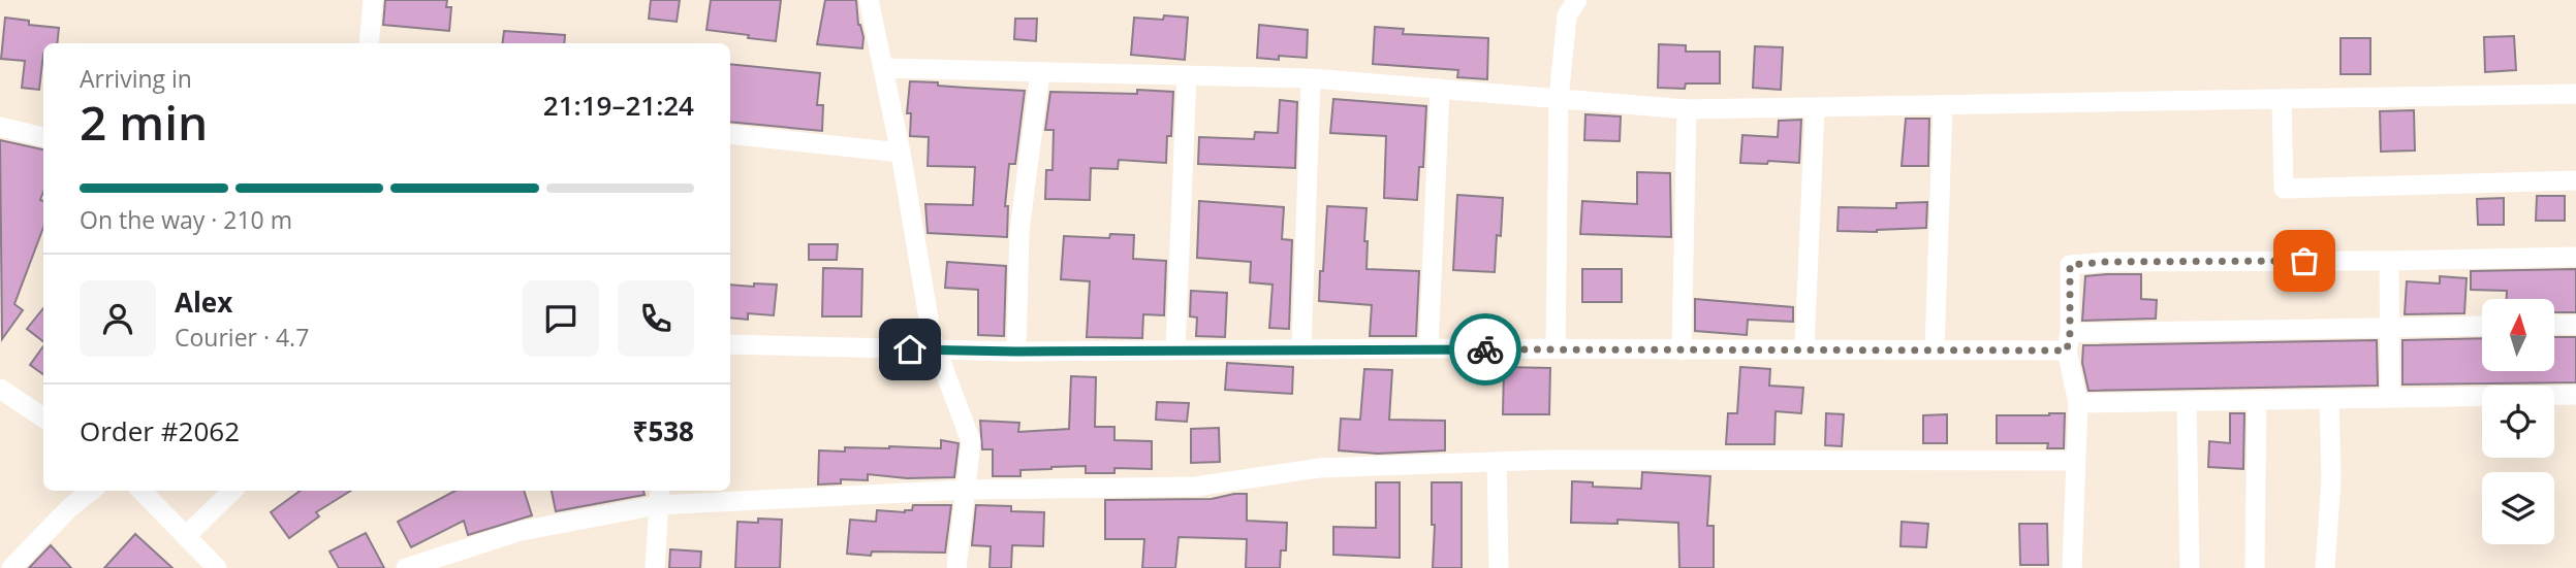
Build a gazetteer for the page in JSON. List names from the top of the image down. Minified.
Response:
{"north":"top","page":{"heading":["2 min","Arriving in","21:19–21:24"],"panel":["Alex","Courier · 4.7","Order #2062","₹538"],"bar":"On the way · 210 m"}}
